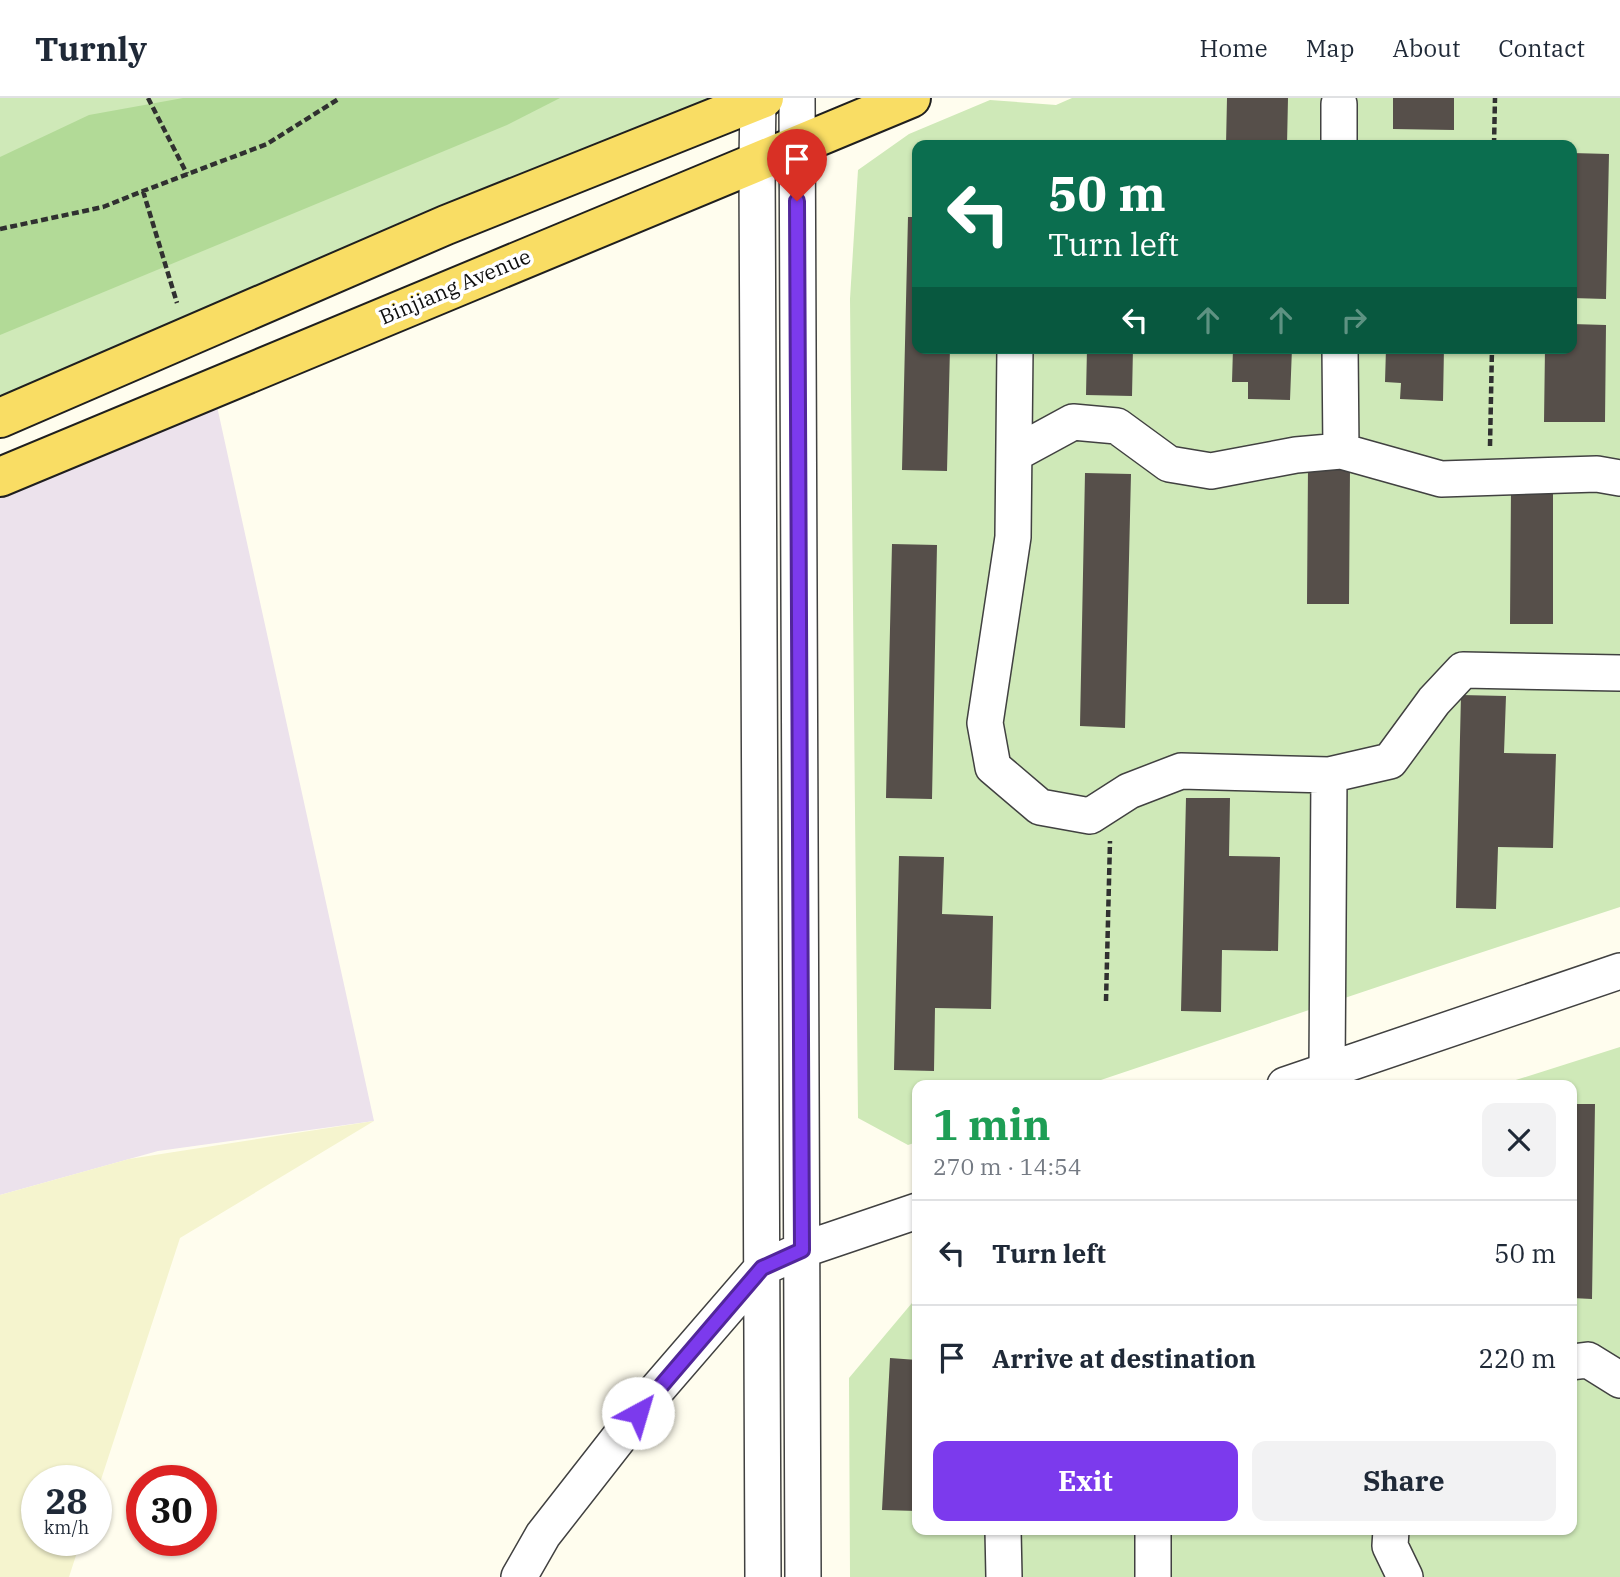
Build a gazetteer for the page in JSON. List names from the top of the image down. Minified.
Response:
{"streets":{"main road":["Binjiang Avenue"]},"page":{"header":"Turnly","nav":["Home","Map","About","Contact"],"turn":["50 m","Turn left"],"heading":["1 min","270 m · 14:54"],"list":[{"name":"Turn left","value":"50 m"},{"name":"Arrive at destination","value":"220 m"}],"buttons":["Exit","Share"],"speed":"28 km/h","limit":"30"}}
